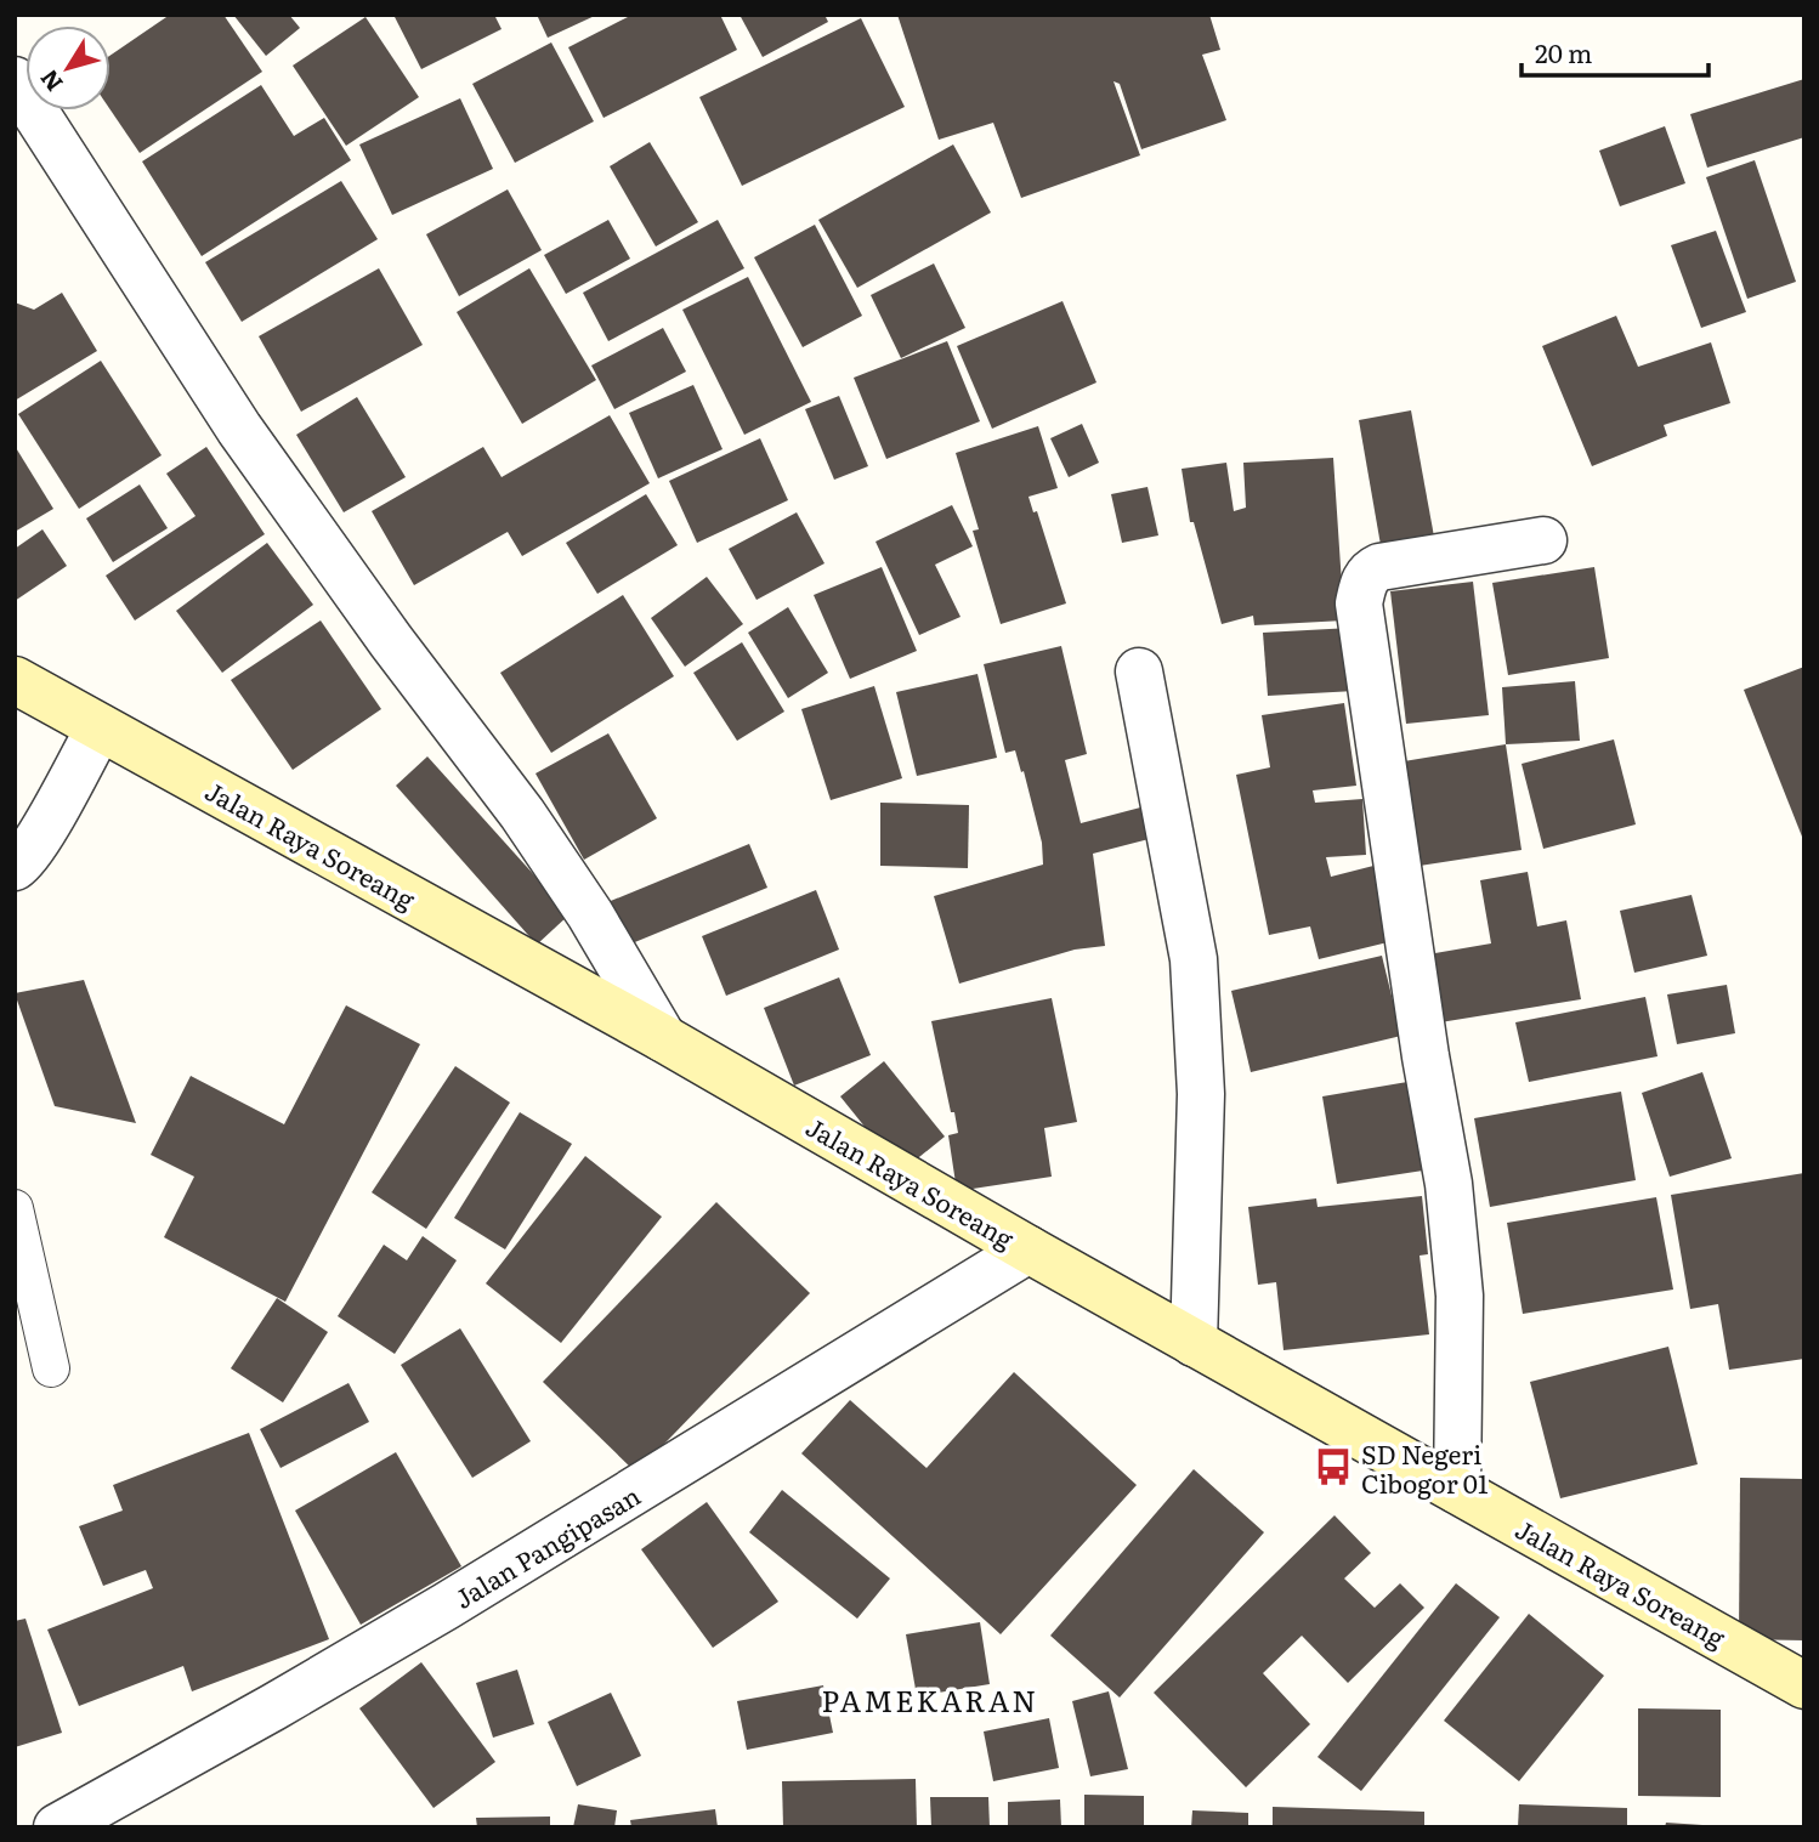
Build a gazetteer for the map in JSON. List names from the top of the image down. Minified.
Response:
{"streets":{"main road":["Jalan Raya Soreang"],"street":["Jalan Pangipasan"]},"crossings":[["Jalan Raya Soreang","Jalan Pangipasan"]],"districts":["PAMEKARAN"],"places":{"bus stop":["SD Negeri Cibogor 01"]},"scale_bar":"20 m","north":"bottom left"}
